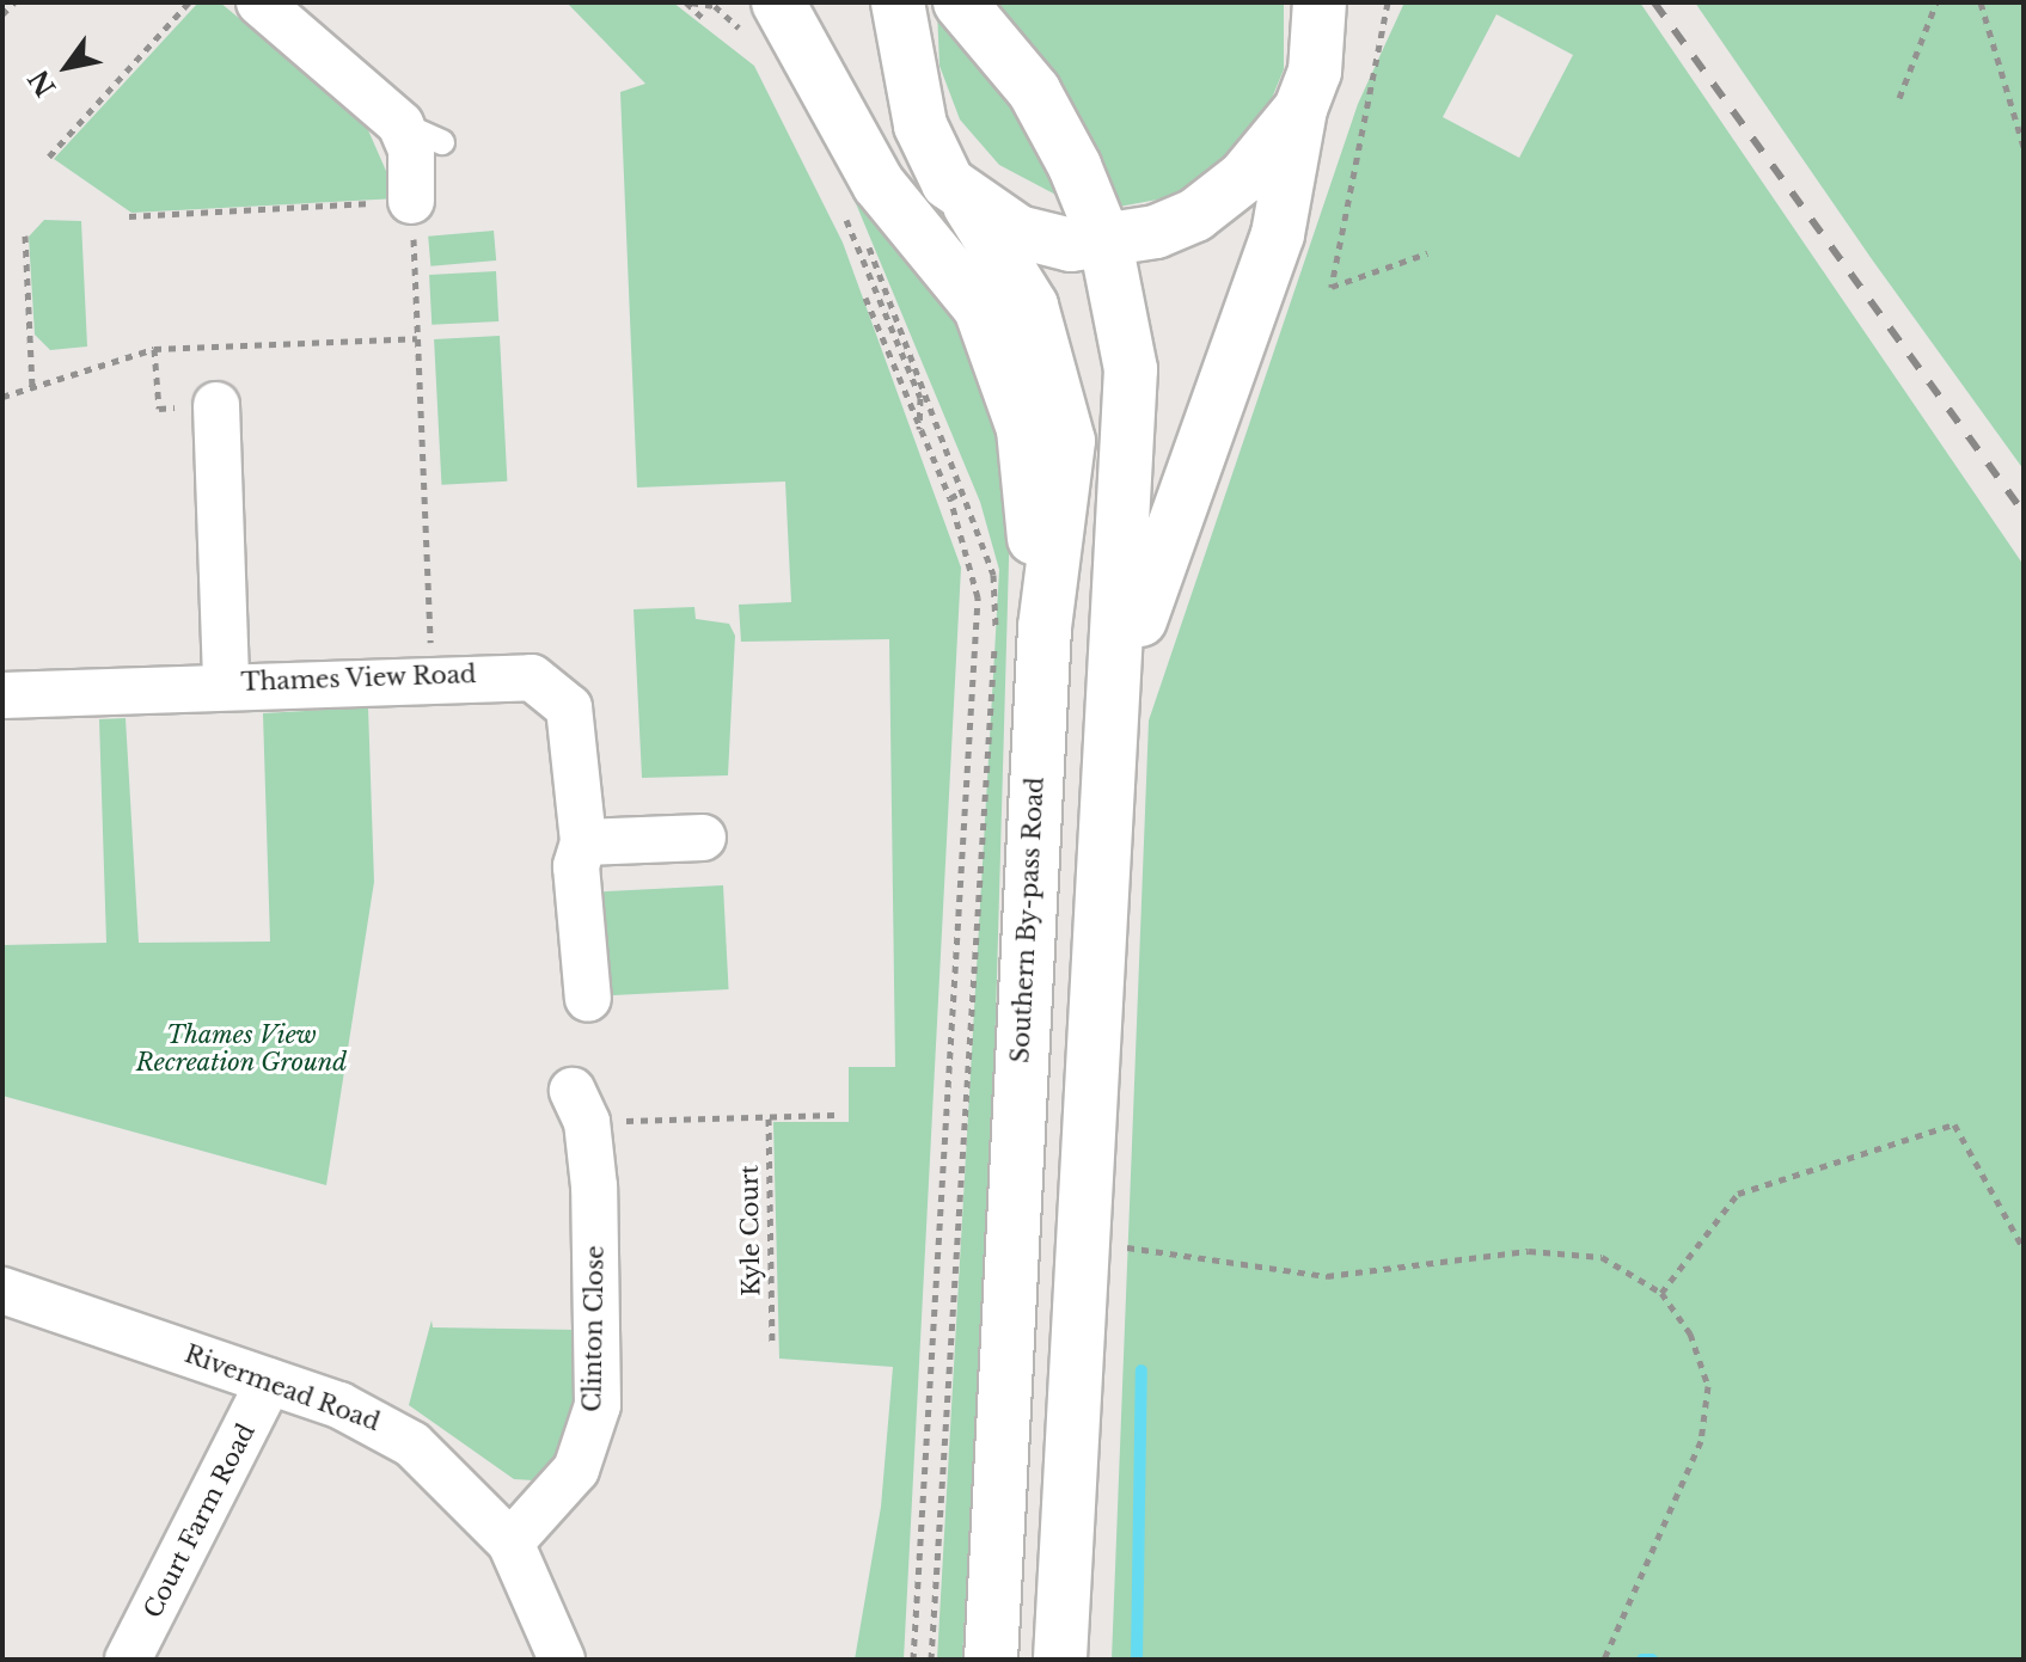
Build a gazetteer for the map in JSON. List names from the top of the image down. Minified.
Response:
{"streets":{"highway":["Southern By-pass Road"],"street":["Thames View Road","Clinton Close","Rivermead Road","Court Farm Road"],"path":["Kyle Court"]},"crossings":[["Clinton Close","Rivermead Road"],["Rivermead Road","Court Farm Road"]],"parks":["Thames View Recreation Ground"],"north":"bottom left"}
